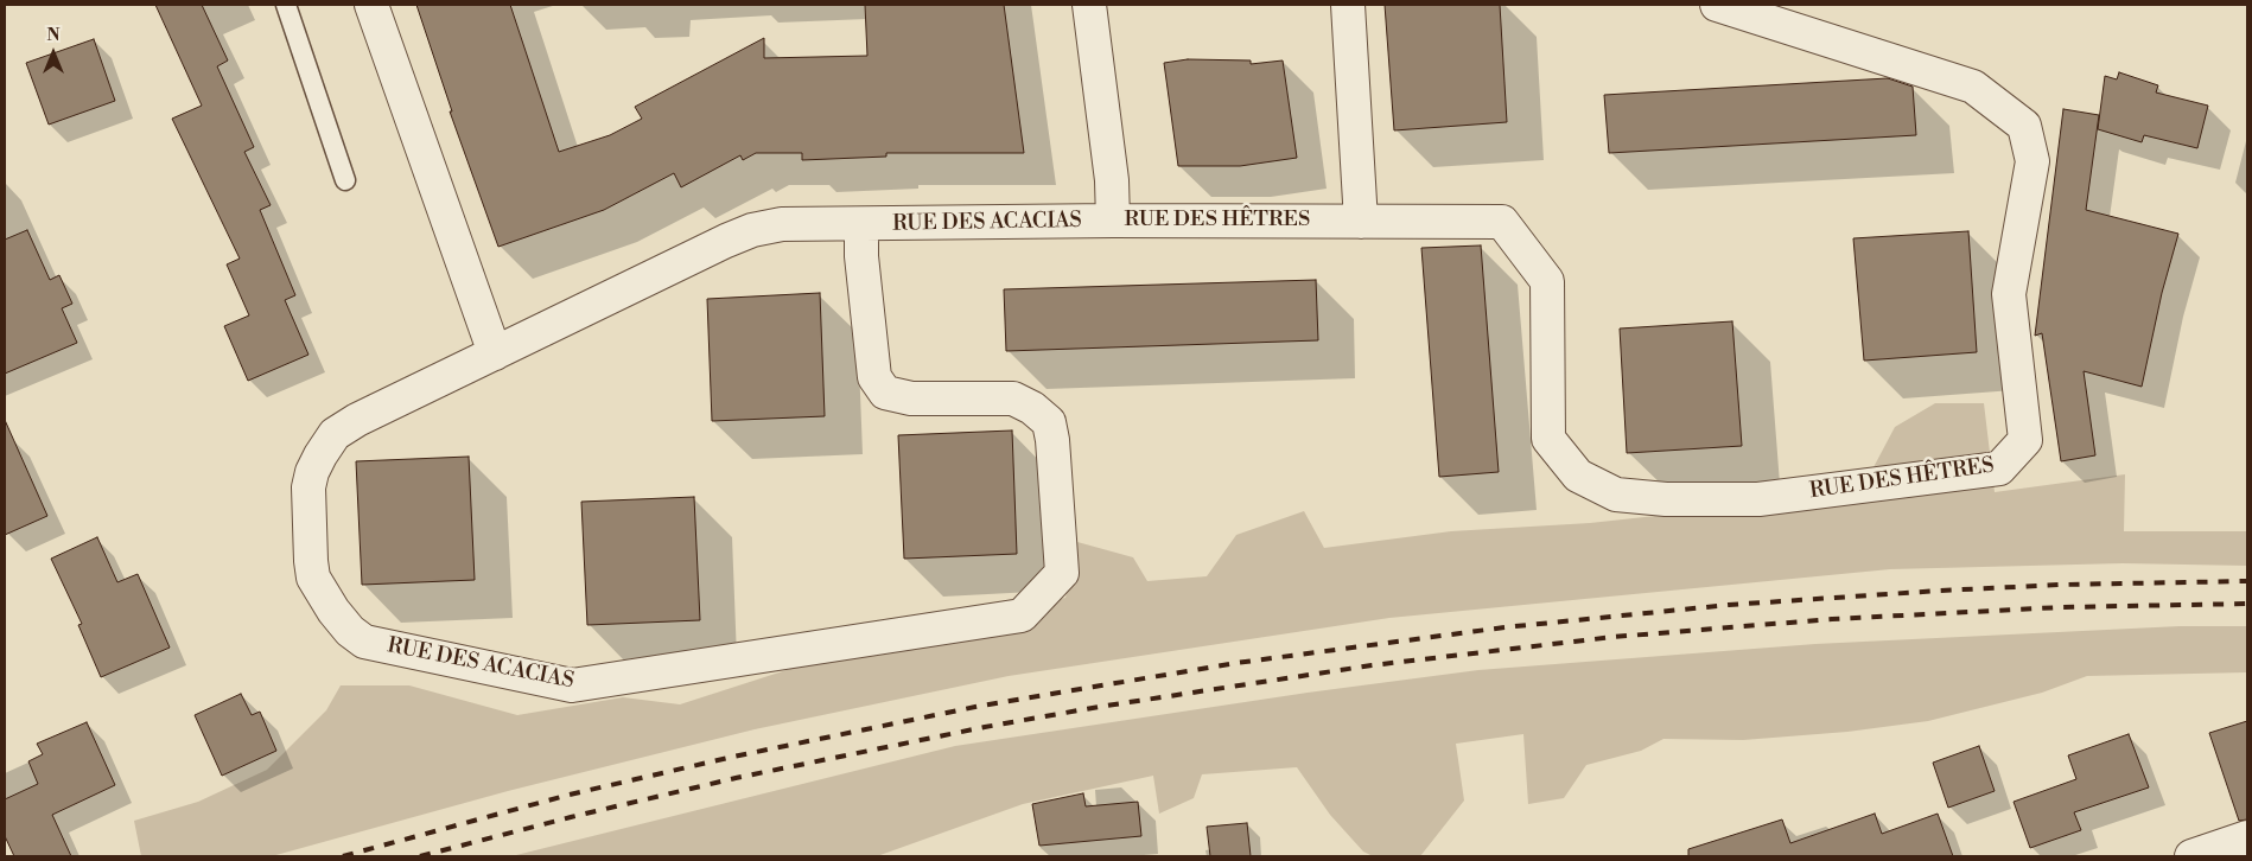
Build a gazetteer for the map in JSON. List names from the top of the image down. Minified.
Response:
{"streets":{"street":["RUE DES HÊTRES","RUE DES ACACIAS"]},"crossings":[["RUE DES HÊTRES","RUE DES ACACIAS"]],"north":"top"}
